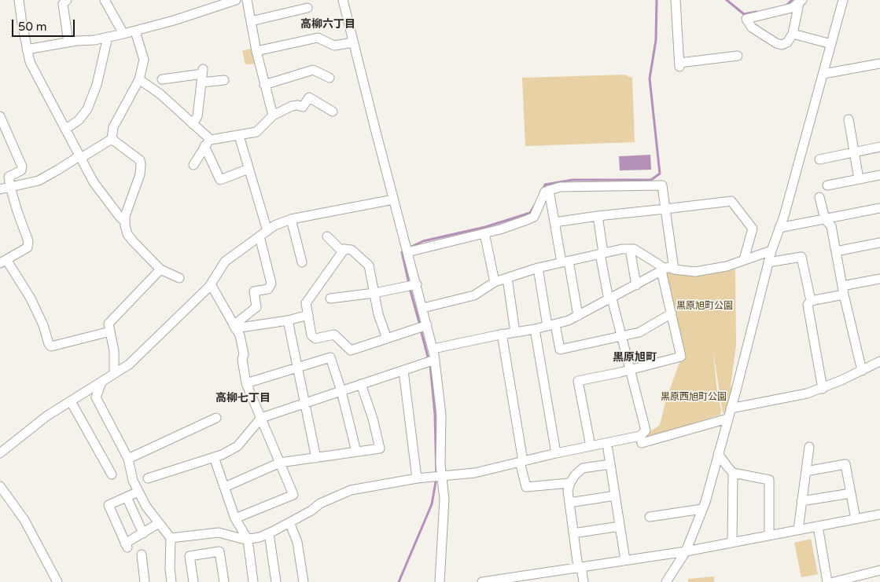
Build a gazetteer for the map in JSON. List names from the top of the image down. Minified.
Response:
{"districts":["高柳六丁目","黒原旭町","高柳七丁目"],"parks":["黒原旭町公園","黒原西旭町公園"],"scale_bar":"50 m"}
